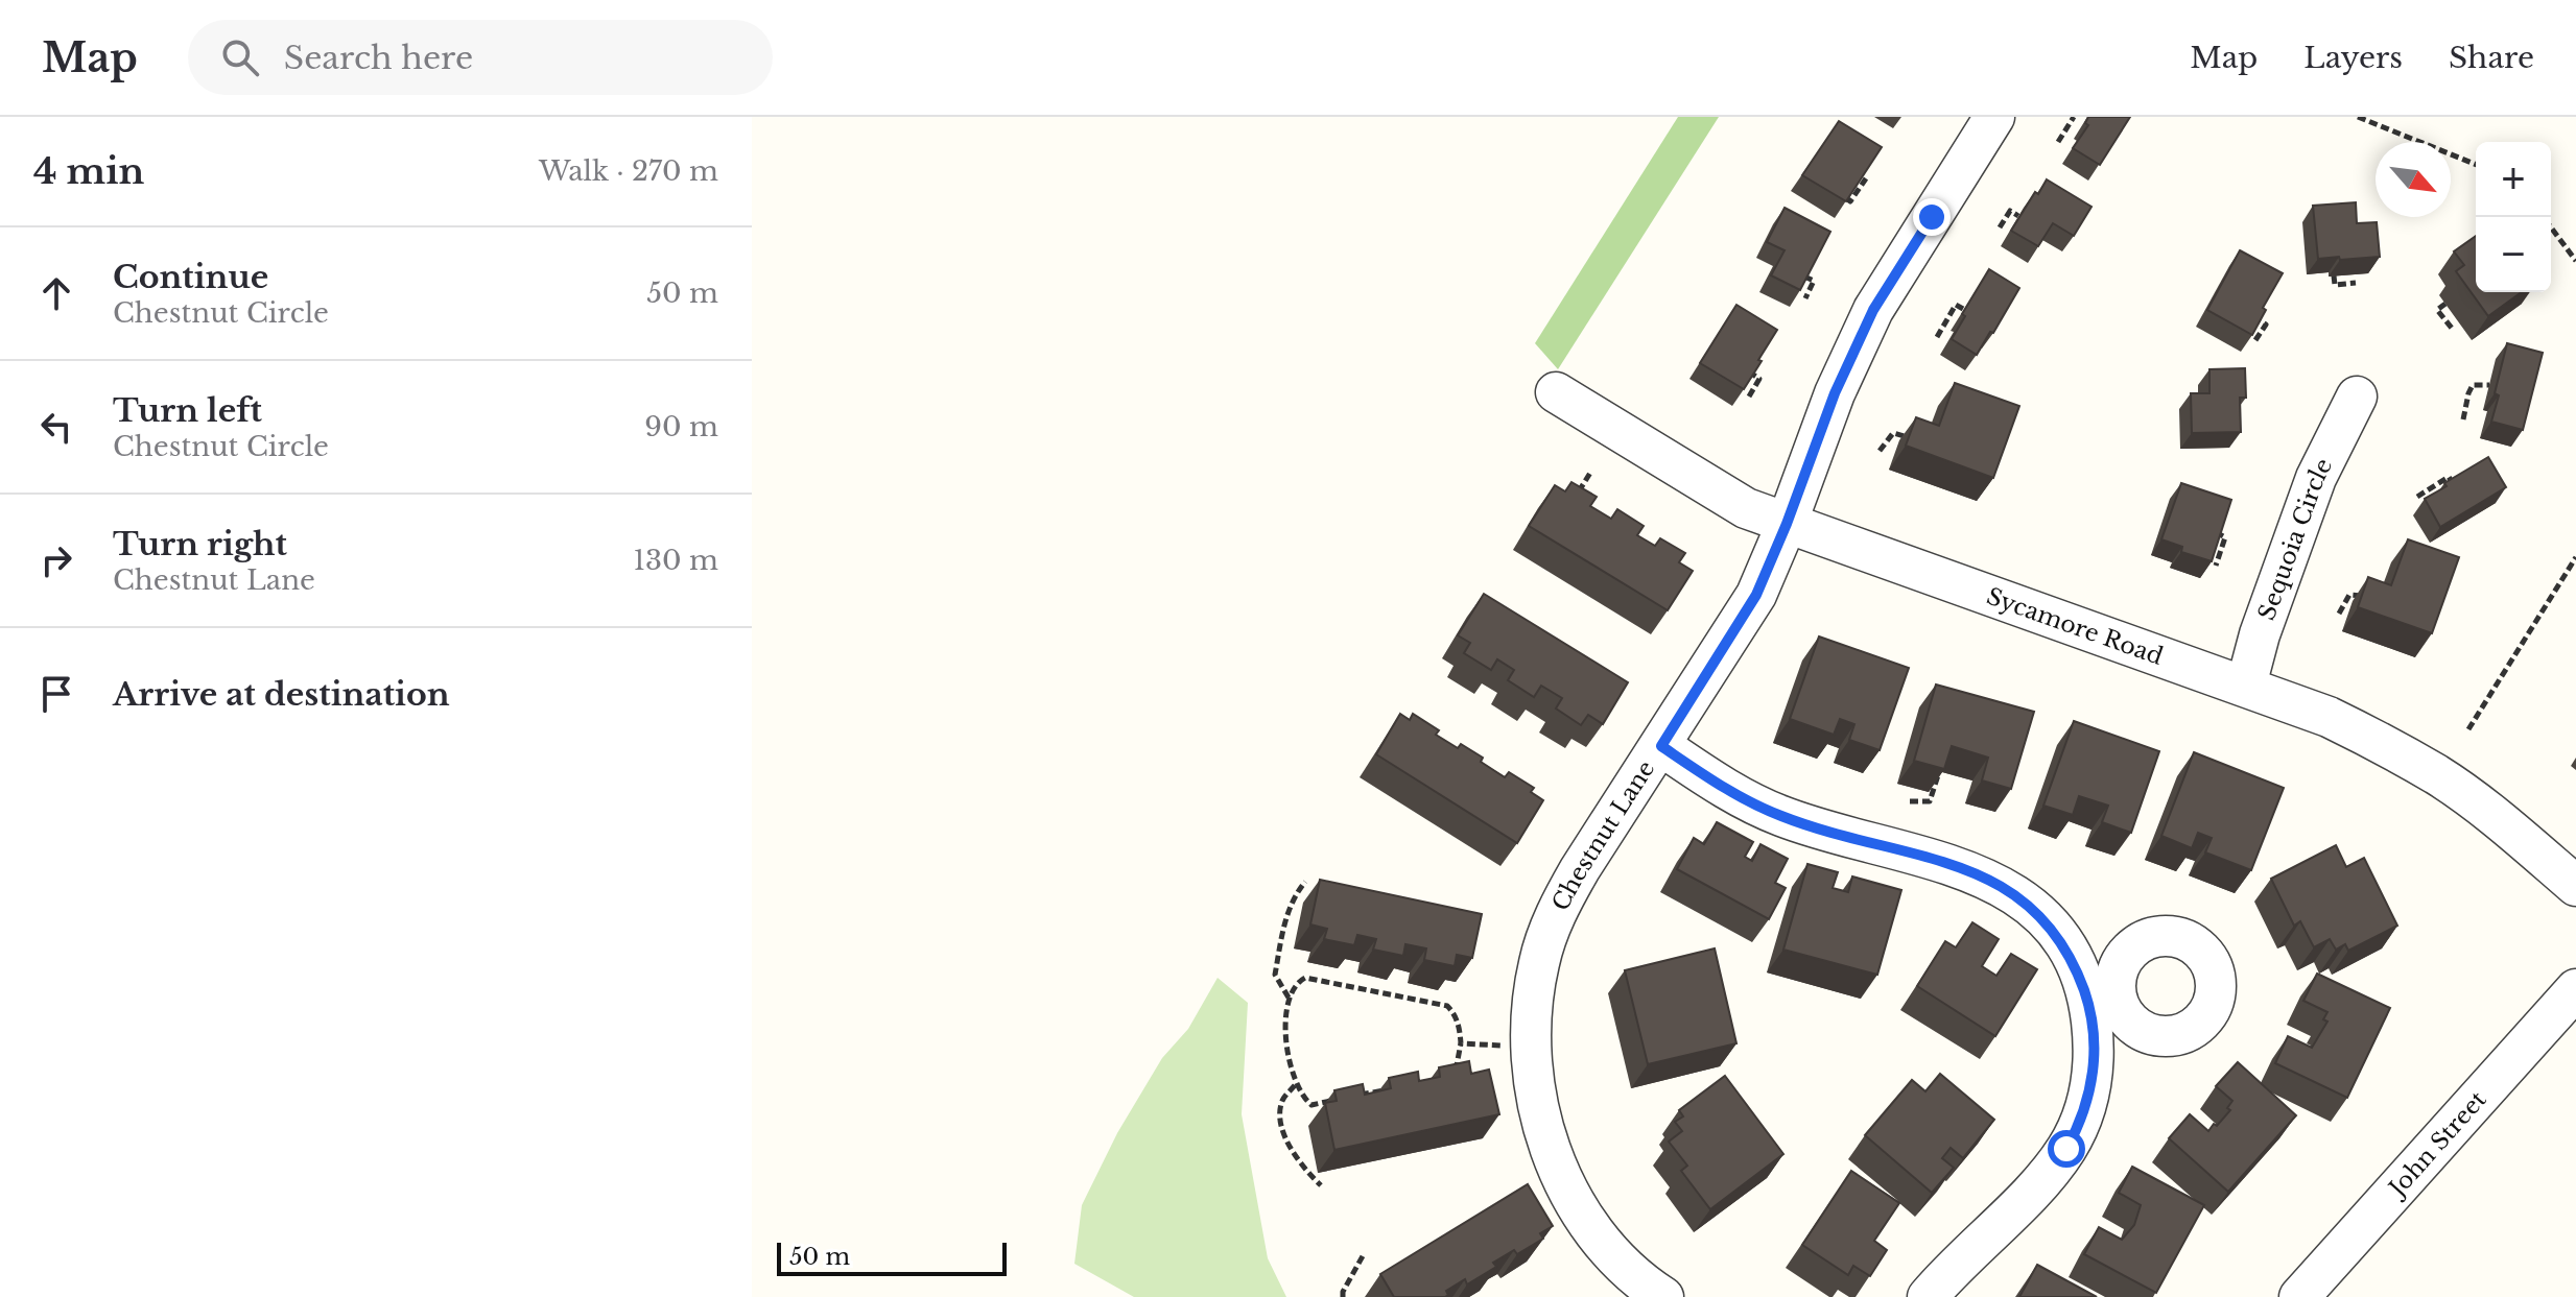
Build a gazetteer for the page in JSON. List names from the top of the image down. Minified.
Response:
{"streets":{"street":["Sequoia Circle","Sycamore Road","Chestnut Lane","John Street"]},"crossings":[["Sequoia Circle","Sycamore Road"],["Sycamore Road","Chestnut Lane"]],"scale_bar":"50 m","north":"bottom right","page":{"header":"Map","search":"Search here","nav":["Map","Layers","Share"],"heading":["4 min","Walk · 270 m"],"map_buttons":["+","−"],"list":[["Continue","Chestnut Circle","50 m"],["Turn left","Chestnut Circle","90 m"],["Turn right","Chestnut Lane","130 m"],"Arrive at destination"],"scale":"50 m"}}
